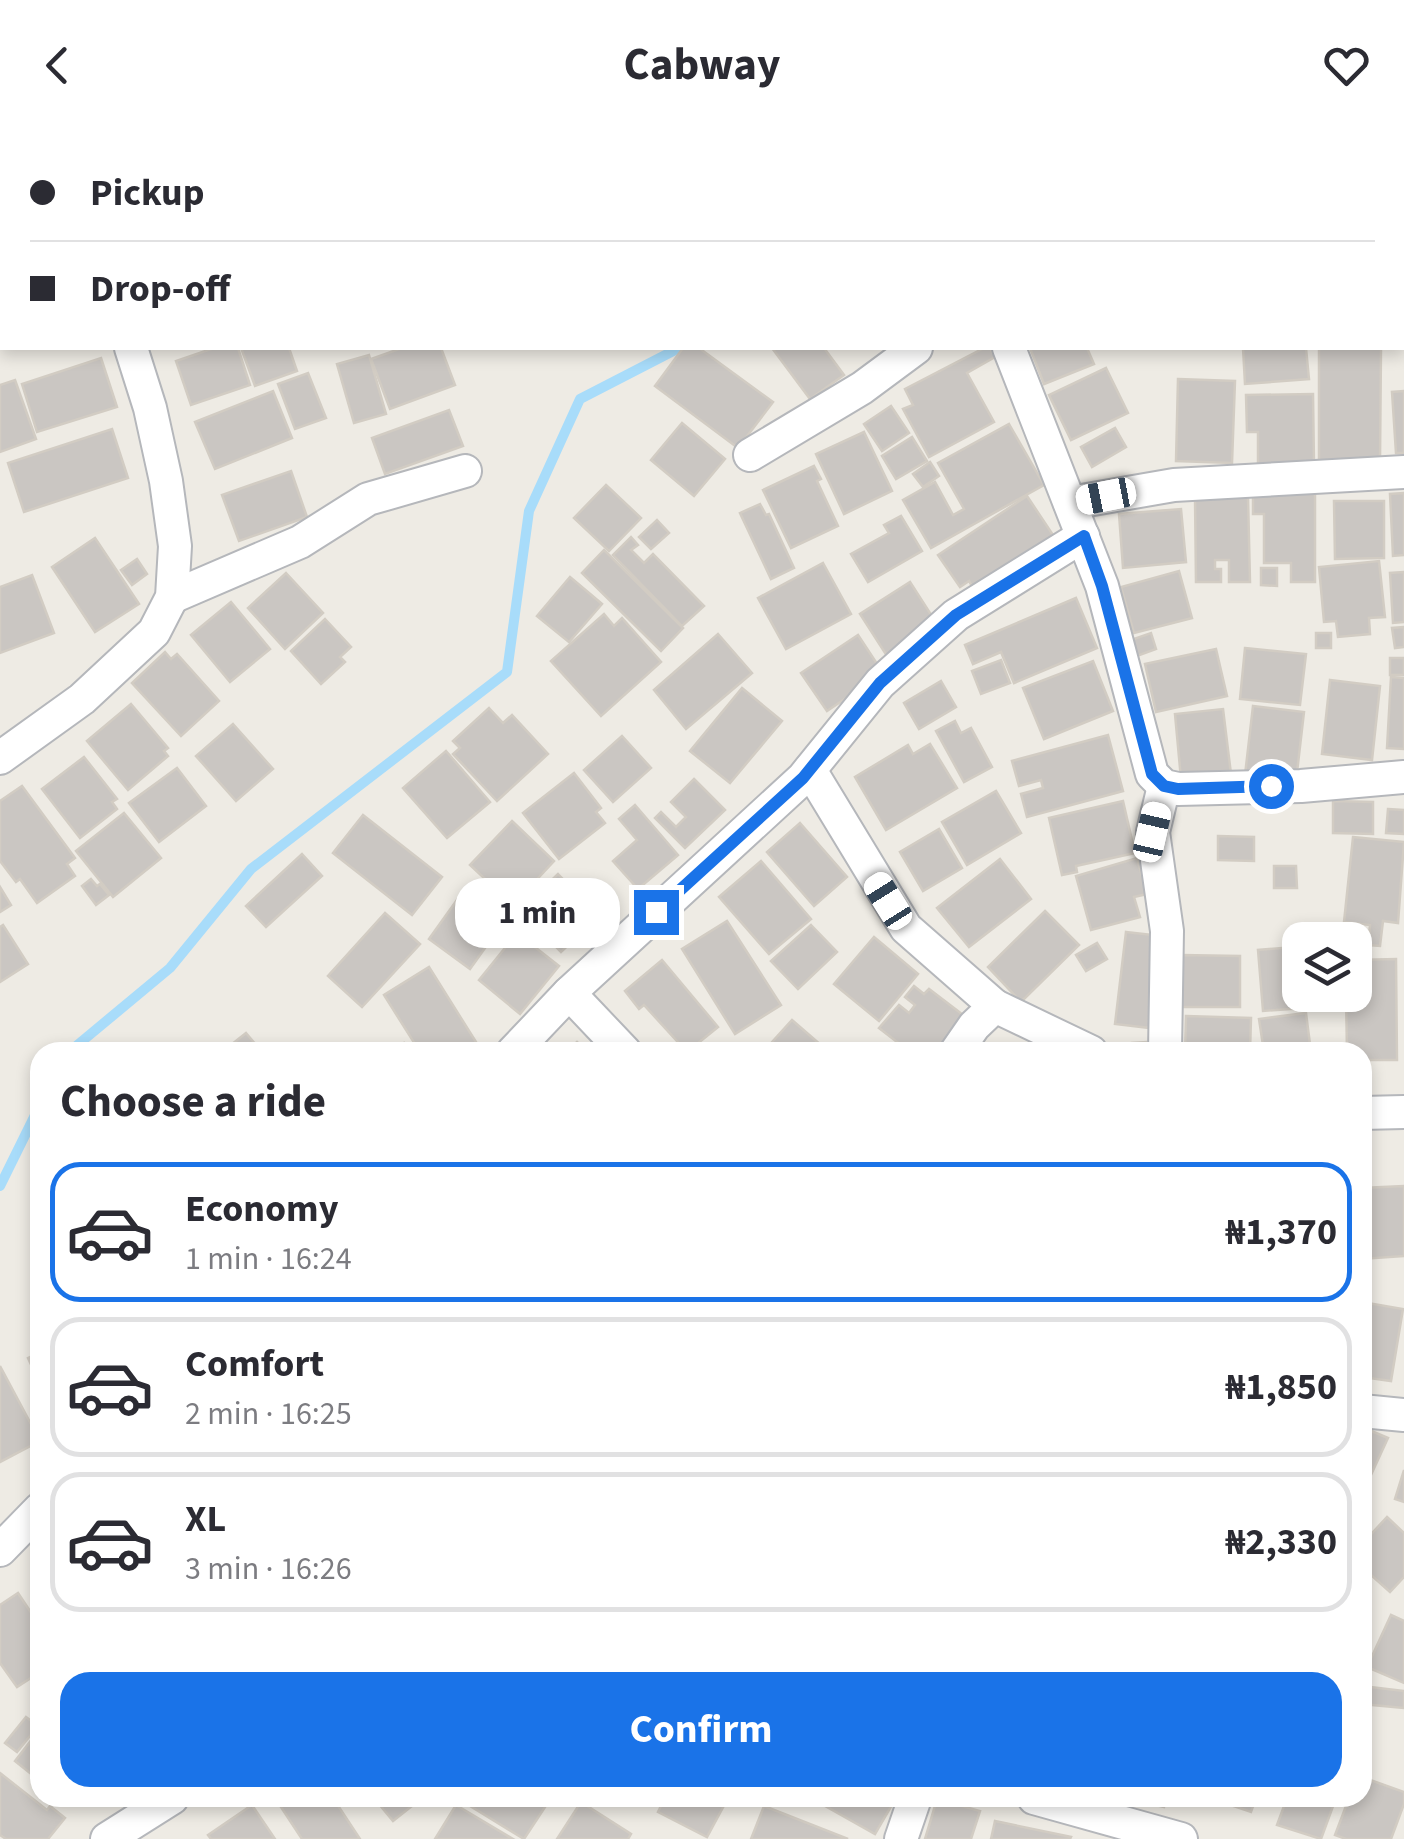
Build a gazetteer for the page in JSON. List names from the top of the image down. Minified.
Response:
{"page":{"header":"Cabway","banner":["Pickup","Drop-off"],"bubble":"1 min","heading":"Choose a ride","list":[{"name":"Economy","note":"1 min · 16:24","value":"₦1,370"},{"name":"Comfort","note":"2 min · 16:25","value":"₦1,850"},{"name":"XL","note":"3 min · 16:26","value":"₦2,330"}],"buttons":"Confirm"}}
